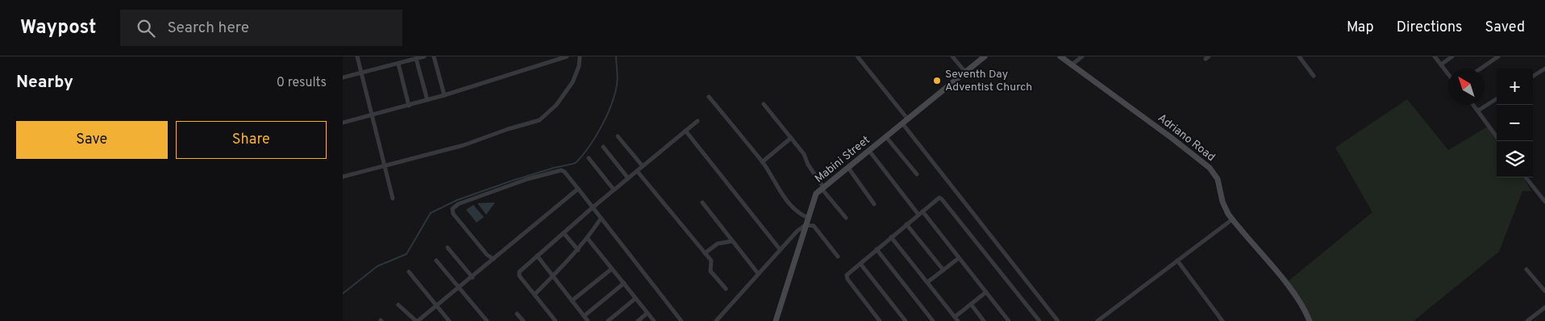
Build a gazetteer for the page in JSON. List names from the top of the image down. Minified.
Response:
{"streets":{"street":["Adriano Road","Mabini Street"]},"places":["Seventh Day Adventist Church"],"north":"top left","page":{"header":"Waypost","search":"Search here","nav":["Map","Directions","Saved"],"heading":["Nearby","0 results"],"map_buttons":["+","−"],"buttons":["Save","Share"]}}
